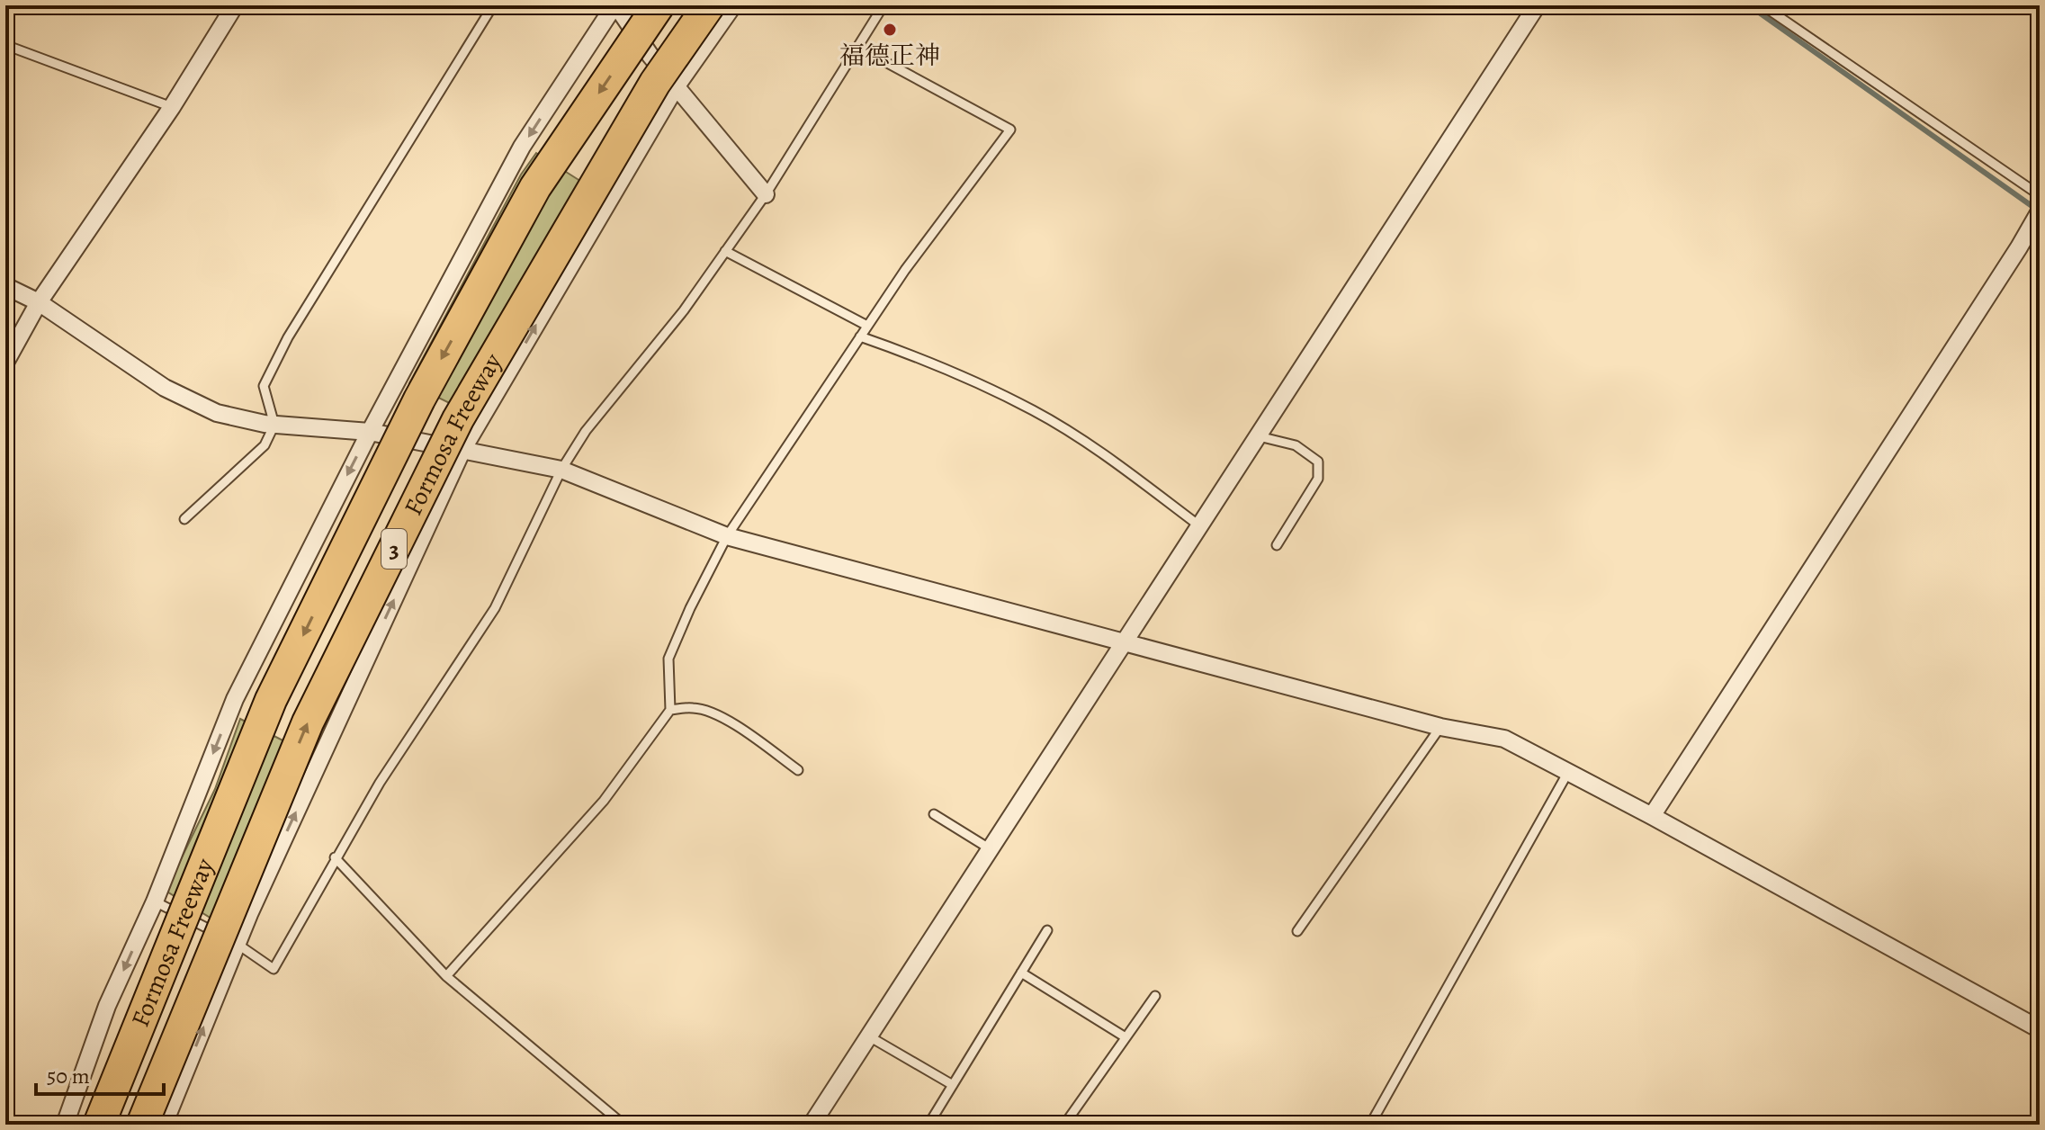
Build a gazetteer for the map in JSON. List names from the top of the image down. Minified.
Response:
{"streets":{"highway":["Formosa Freeway","3"]},"places":["福德正神"],"scale_bar":"50 m"}
